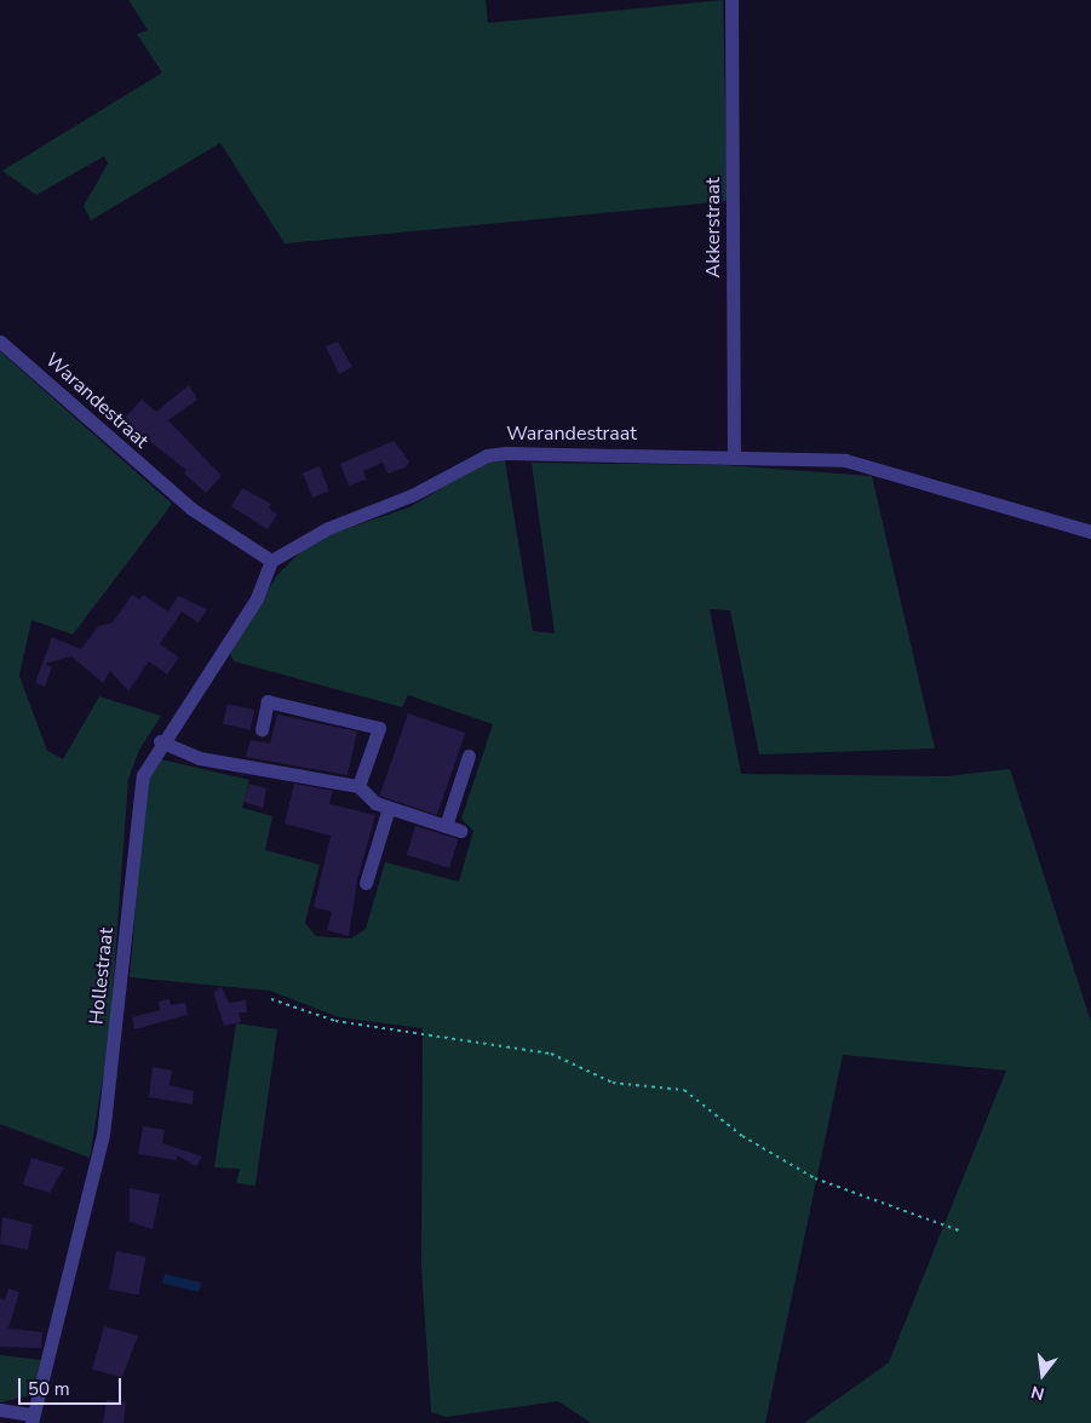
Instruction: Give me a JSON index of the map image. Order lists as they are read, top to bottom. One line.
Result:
{"streets":{"street":["Akkerstraat","Warandestraat","Hollestraat"]},"crossings":[["Akkerstraat","Warandestraat"],["Warandestraat","Hollestraat"]],"scale_bar":"50 m","north":"bottom"}
